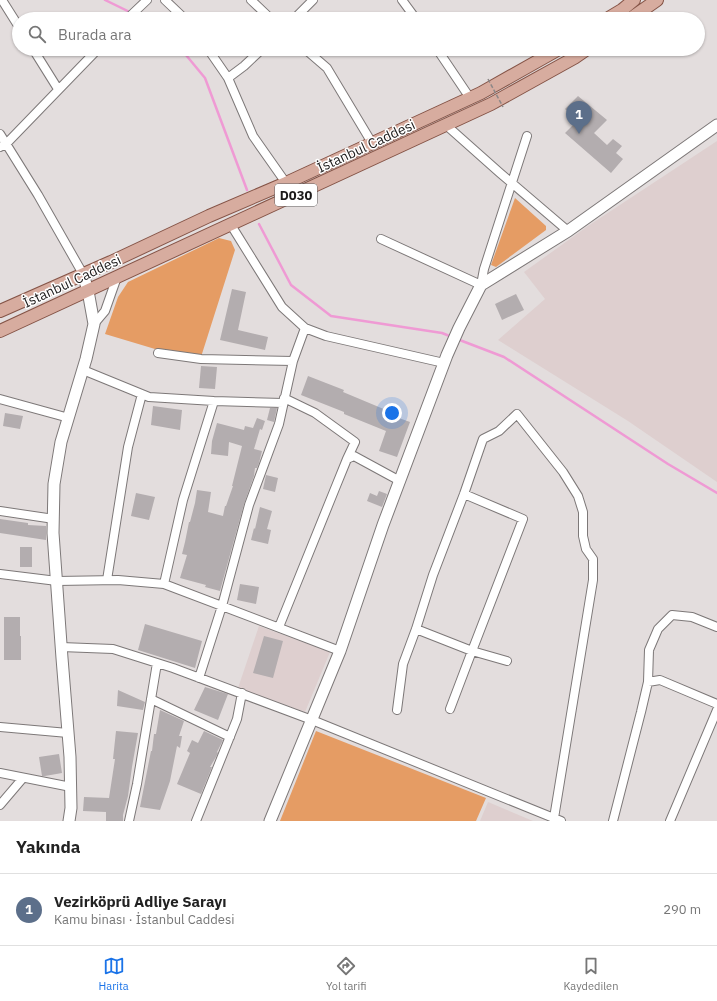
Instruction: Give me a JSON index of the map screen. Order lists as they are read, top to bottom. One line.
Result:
{"streets":{"main road":["İstanbul Caddesi","D030"]},"page":{"search":"Burada ara","pins":"1","heading":"Yakında","list":[{"mark":"1","name":"Vezirköprü Adliye Sarayı","note":"Kamu binası · İstanbul Caddesi","value":"290 m"}],"nav":["Harita","Yol tarifi","Kaydedilen"]}}
